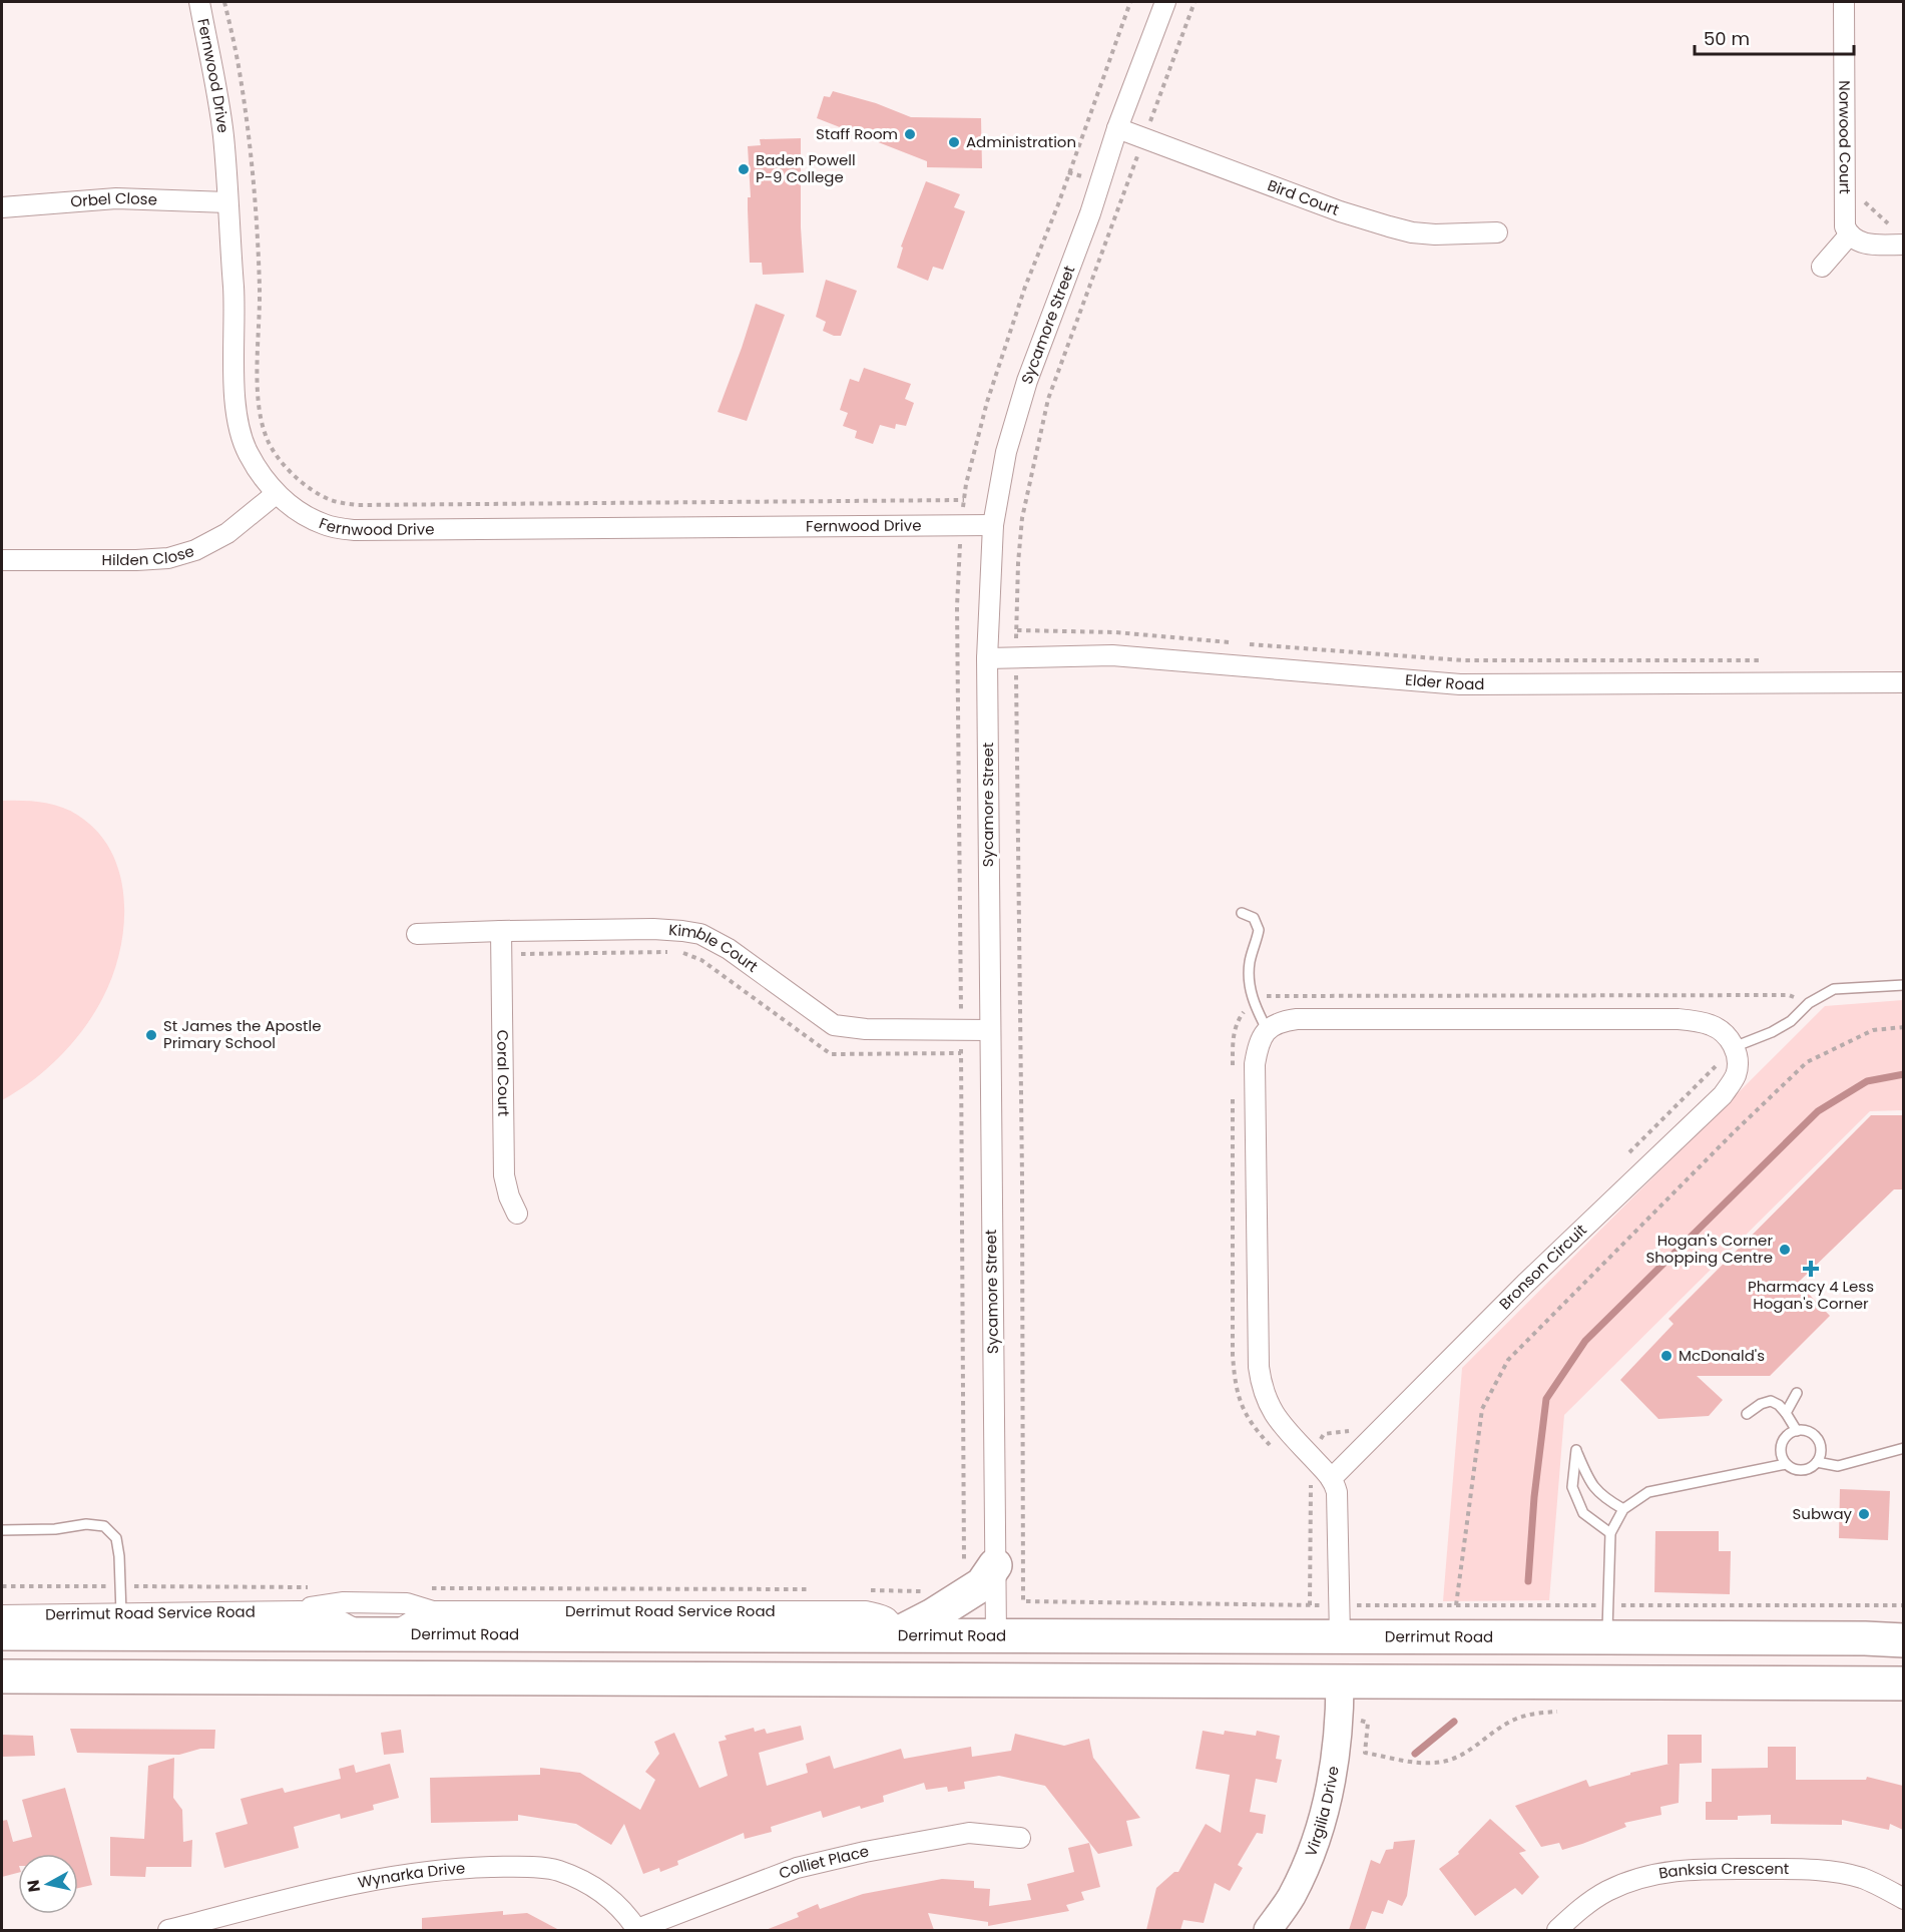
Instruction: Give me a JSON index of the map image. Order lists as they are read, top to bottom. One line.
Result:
{"streets":{"highway":["Derrimut Road"],"street":["Fernwood Drive","Norwood Court","Bird Court","Orbel Close","Sycamore Street","Hilden Close","Elder Road","Kimble Court","Coral Court","Bronson Circuit","Derrimut Road Service Road","Virgilia Drive","Colliet Place","Banksia Crescent","Wynarka Drive"]},"crossings":[["Fernwood Drive","Orbel Close"],["Fernwood Drive","Sycamore Street"],["Fernwood Drive","Hilden Close"],["Bird Court","Sycamore Street"],["Sycamore Street","Elder Road"],["Sycamore Street","Kimble Court"],["Sycamore Street","Derrimut Road"],["Kimble Court","Coral Court"],["Derrimut Road Service Road","Derrimut Road"],["Colliet Place","Wynarka Drive"]],"places":{"other":["Staff Room","Administration","Baden Powell P-9 College","St James the Apostle Primary School","Hogan's Corner Shopping Centre","McDonald's","Subway"],"health":["Pharmacy 4 Less Hogan's Corner"]},"scale_bar":"50 m","north":"left"}
